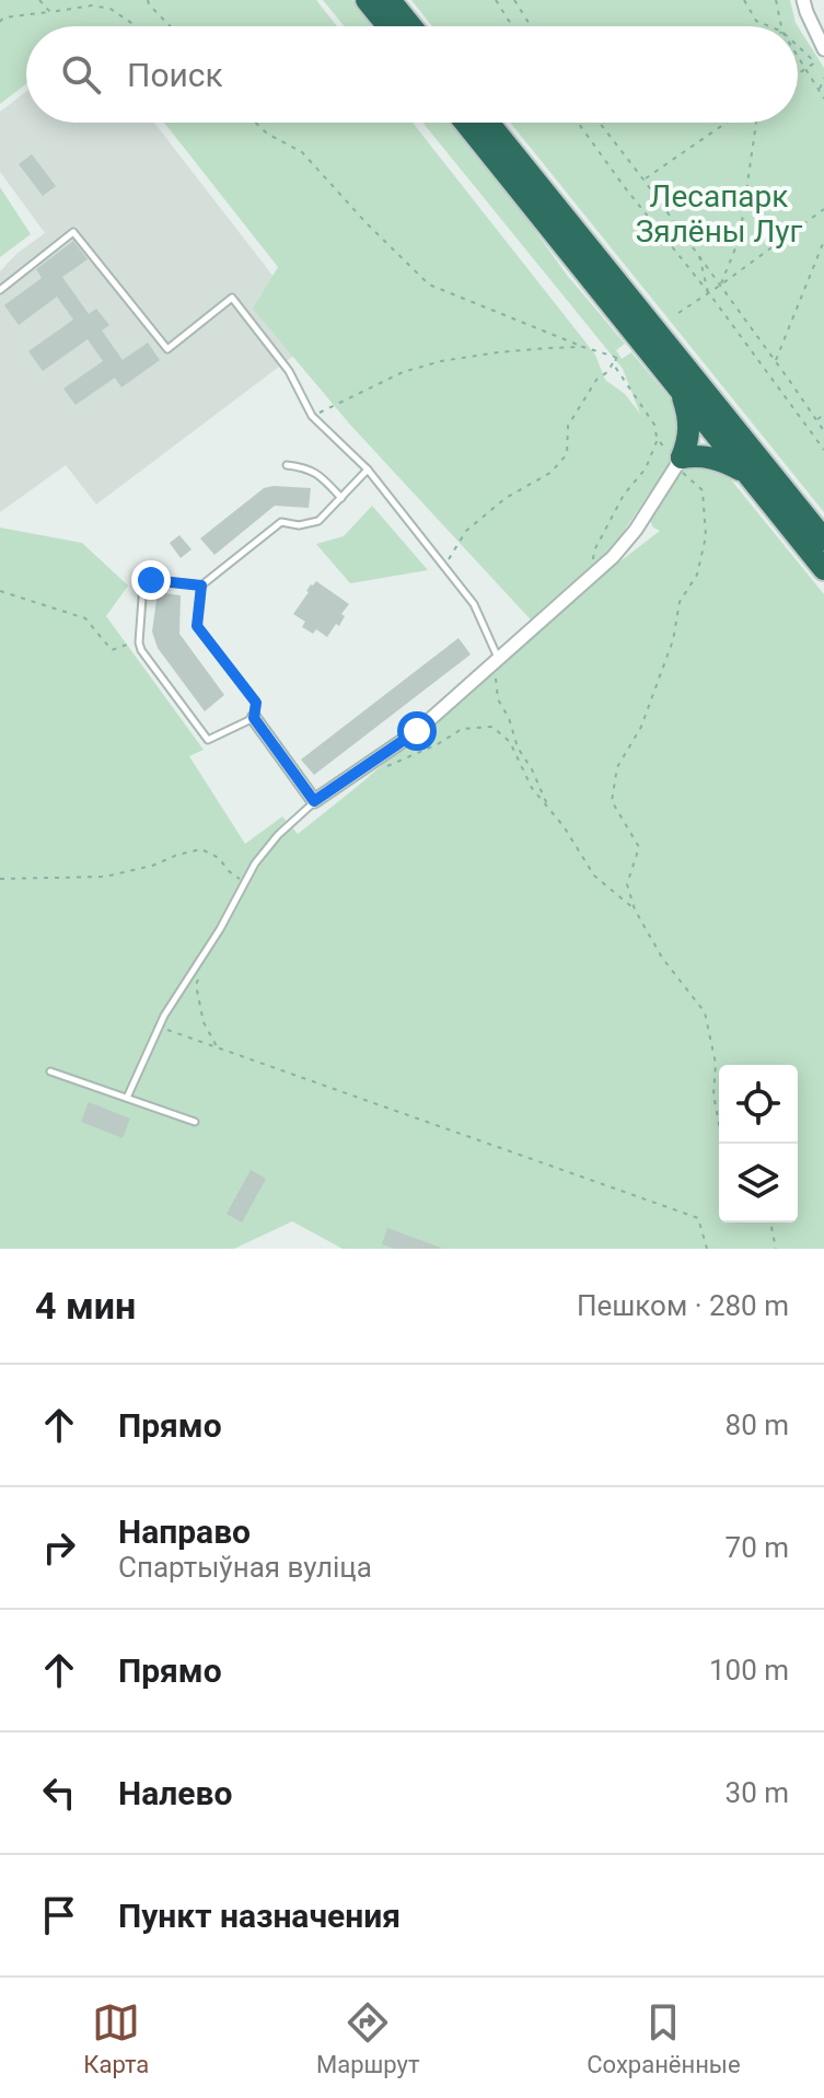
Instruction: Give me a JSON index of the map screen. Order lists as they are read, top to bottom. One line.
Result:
{"parks":["Лесапарк Зялёны Луг"],"page":{"search":"Поиск","heading":["4 мин","Пешком · 280 m"],"list":[["Прямо","80 m"],["Направо","Спартыўная вуліца","70 m"],["Прямо","100 m"],["Налево","30 m"],"Пункт назначения"],"nav":["Карта","Маршрут","Сохранённые"]}}
